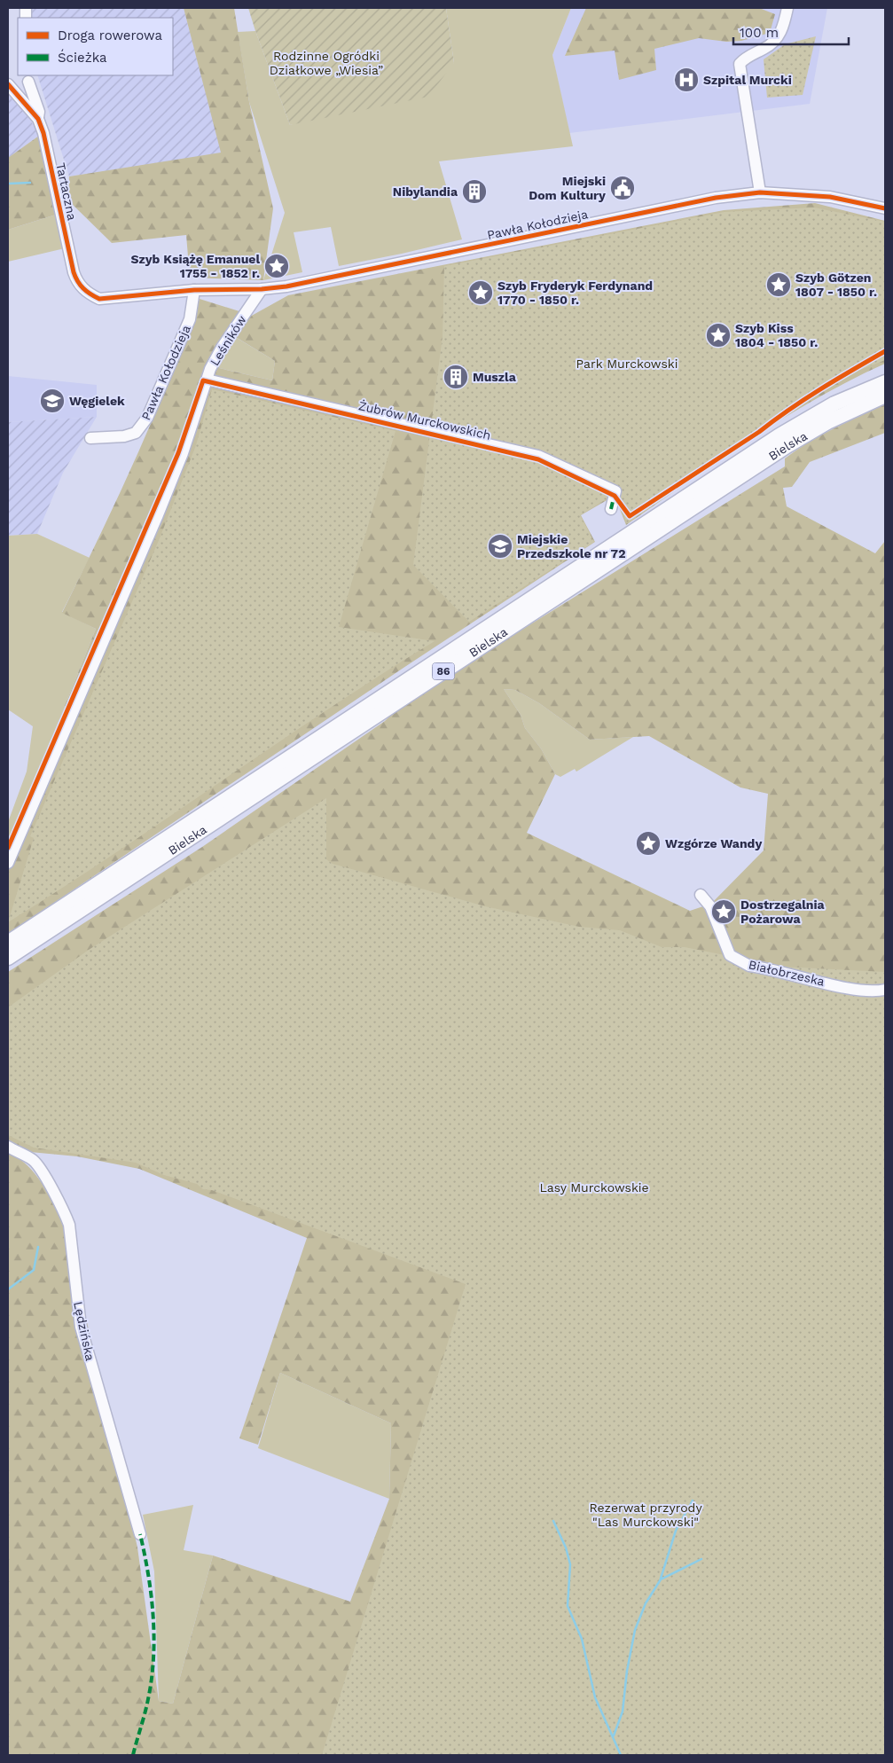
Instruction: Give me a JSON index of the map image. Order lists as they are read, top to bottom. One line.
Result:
{"streets":{"main road":["Bielska","86"],"street":["Tartaczna","Pawła Kołodzieja","Leśników","Żubrów Murckowskich","Białobrzeska","Lędzińska"]},"crossings":[["Tartaczna","Pawła Kołodzieja"],["Pawła Kołodzieja","Leśników"],["Leśników","Żubrów Murckowskich"]],"parks":["Rodzinne Ogródki Działkowe „Wiesia”","Park Murckowski","Lasy Murckowskie","Rezerwat przyrody \"Las Murckowski\""],"places":{"hospital":["Szpital Murcki"],"public building":["Miejski Dom Kultury"],"building":["Nibylandia","Muszla"],"place":["Szyb Książę Emanuel 1755 - 1852 r.","Szyb Götzen 1807 - 1850 r.","Szyb Fryderyk Ferdynand 1770 - 1850 r.","Szyb Kiss 1804 - 1850 r.","Wzgórze Wandy","Dostrzegalnia Pożarowa"],"school or university":["Węgielek","Miejskie Przedszkole nr 72"]},"legend":["Droga rowerowa","Ścieżka"],"scale_bar":"100 m"}
